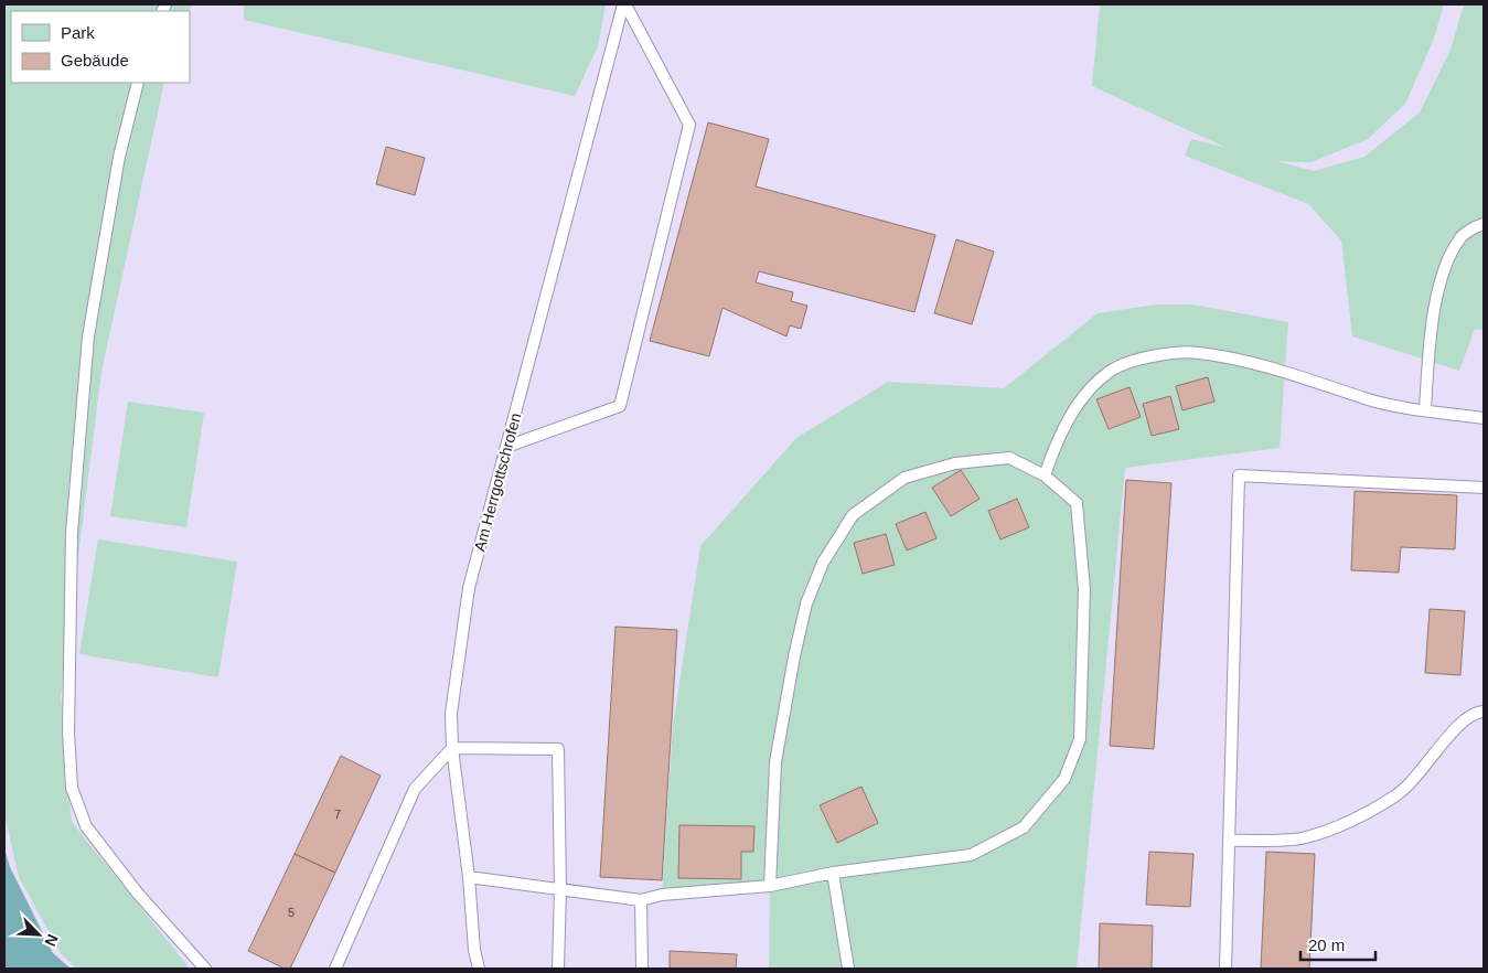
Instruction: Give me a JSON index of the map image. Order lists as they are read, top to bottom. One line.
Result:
{"streets":{"lane":["Am Herrgottschrofen"]},"house_numbers":["7","5"],"legend":["Park","Gebäude"],"scale_bar":"20 m","north":"bottom right"}
